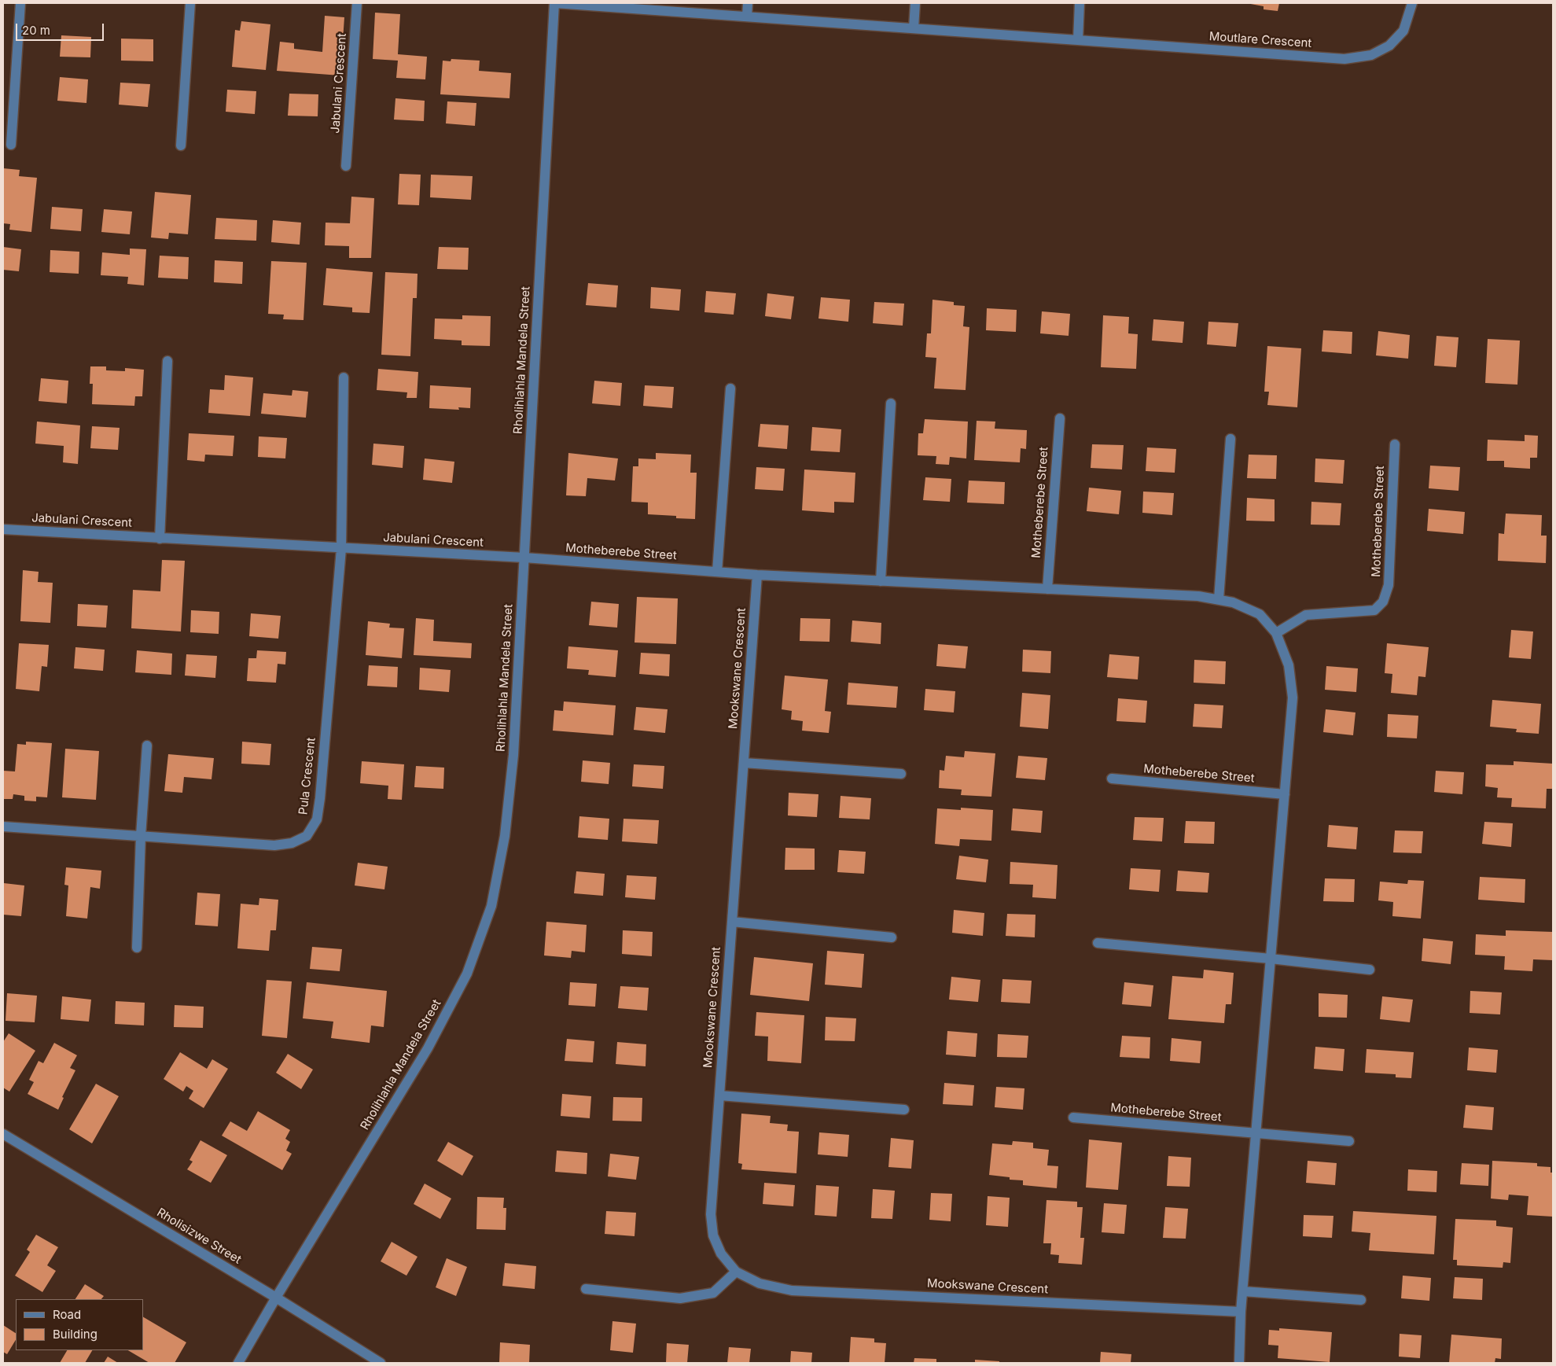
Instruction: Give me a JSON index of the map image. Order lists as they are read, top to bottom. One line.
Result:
{"streets":{"street":["Moutlare Crescent","Jabulani Crescent","Rholihlahla Mandela Street","Motheberebe Street","Mookswane Crescent","Pula Crescent","Rholisizwe Street"]},"crossings":[["Moutlare Crescent","Rholihlahla Mandela Street"],["Jabulani Crescent","Rholihlahla Mandela Street"],["Jabulani Crescent","Motheberebe Street"],["Jabulani Crescent","Pula Crescent"],["Rholihlahla Mandela Street","Motheberebe Street"],["Rholihlahla Mandela Street","Rholisizwe Street"],["Motheberebe Street","Mookswane Crescent"]],"legend":["Road","Building"],"scale_bar":"20 m"}
